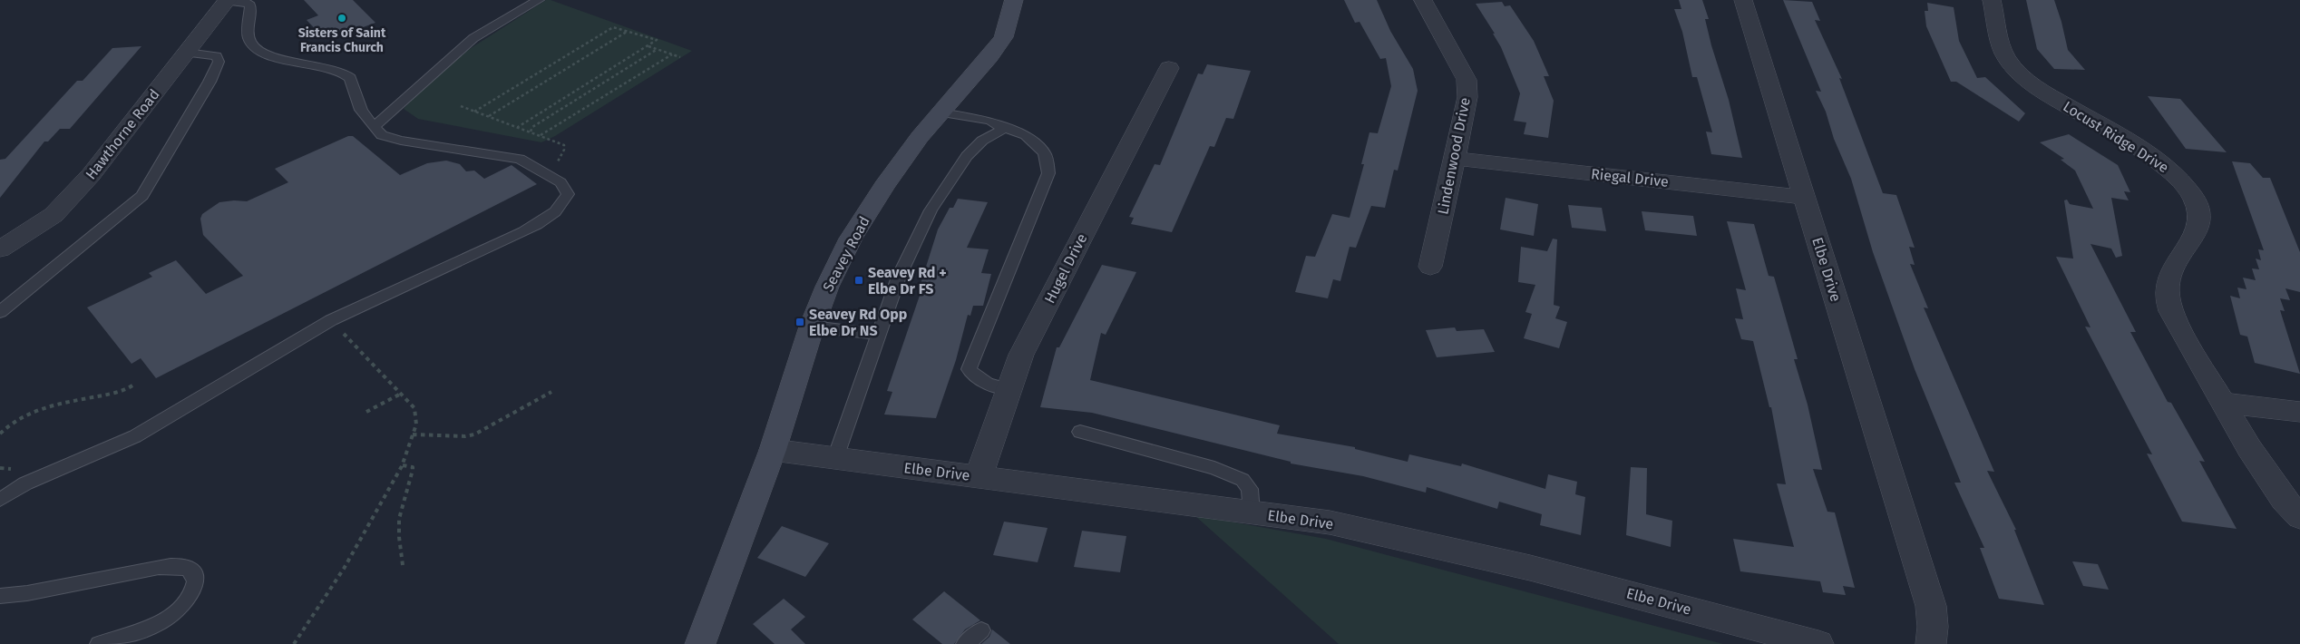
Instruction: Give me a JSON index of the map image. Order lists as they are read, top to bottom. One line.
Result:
{"streets":{"street":["Hawthorne Road","Locust Ridge Drive","Lindenwood Drive","Riegal Drive","Seavey Road","Hugel Drive","Elbe Drive"]},"crossings":[["Lindenwood Drive","Riegal Drive"],["Riegal Drive","Elbe Drive"],["Seavey Road","Elbe Drive"],["Hugel Drive","Elbe Drive"]],"places":{"other":["Sisters of Saint Francis Church"],"transit":["Seavey Rd + Elbe Dr FS","Seavey Rd Opp Elbe Dr NS"]}}
